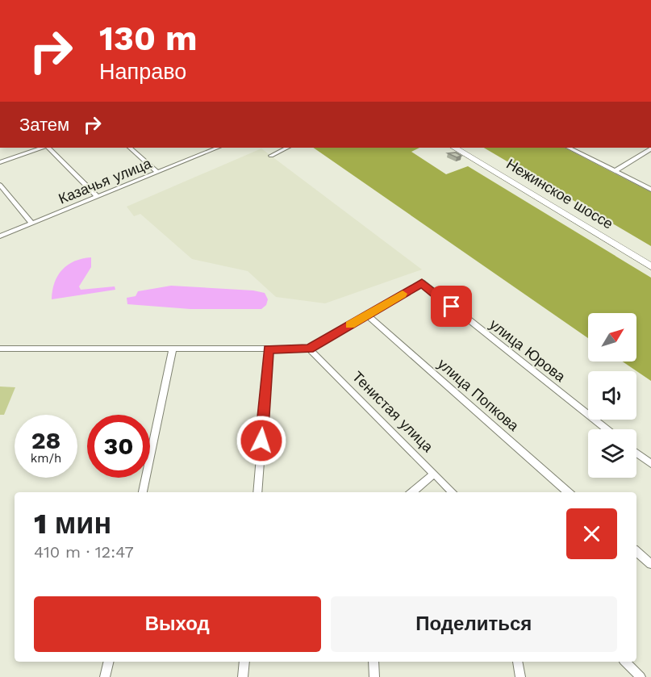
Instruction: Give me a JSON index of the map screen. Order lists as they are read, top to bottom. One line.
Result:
{"streets":{"main road":["Нежинское шоссе"],"street":["Казачья улица","улица Юрова","улица Попкова","Тенистая улица"]},"crossings":[["улица Юрова","улица Попкова"]],"north":"top right","page":{"turn":["130 m","Направо"],"then":"Затем","speed":"28 km/h","limit":"30","heading":["1 мин","410 m · 12:47"],"buttons":["Выход","Поделиться"]}}
